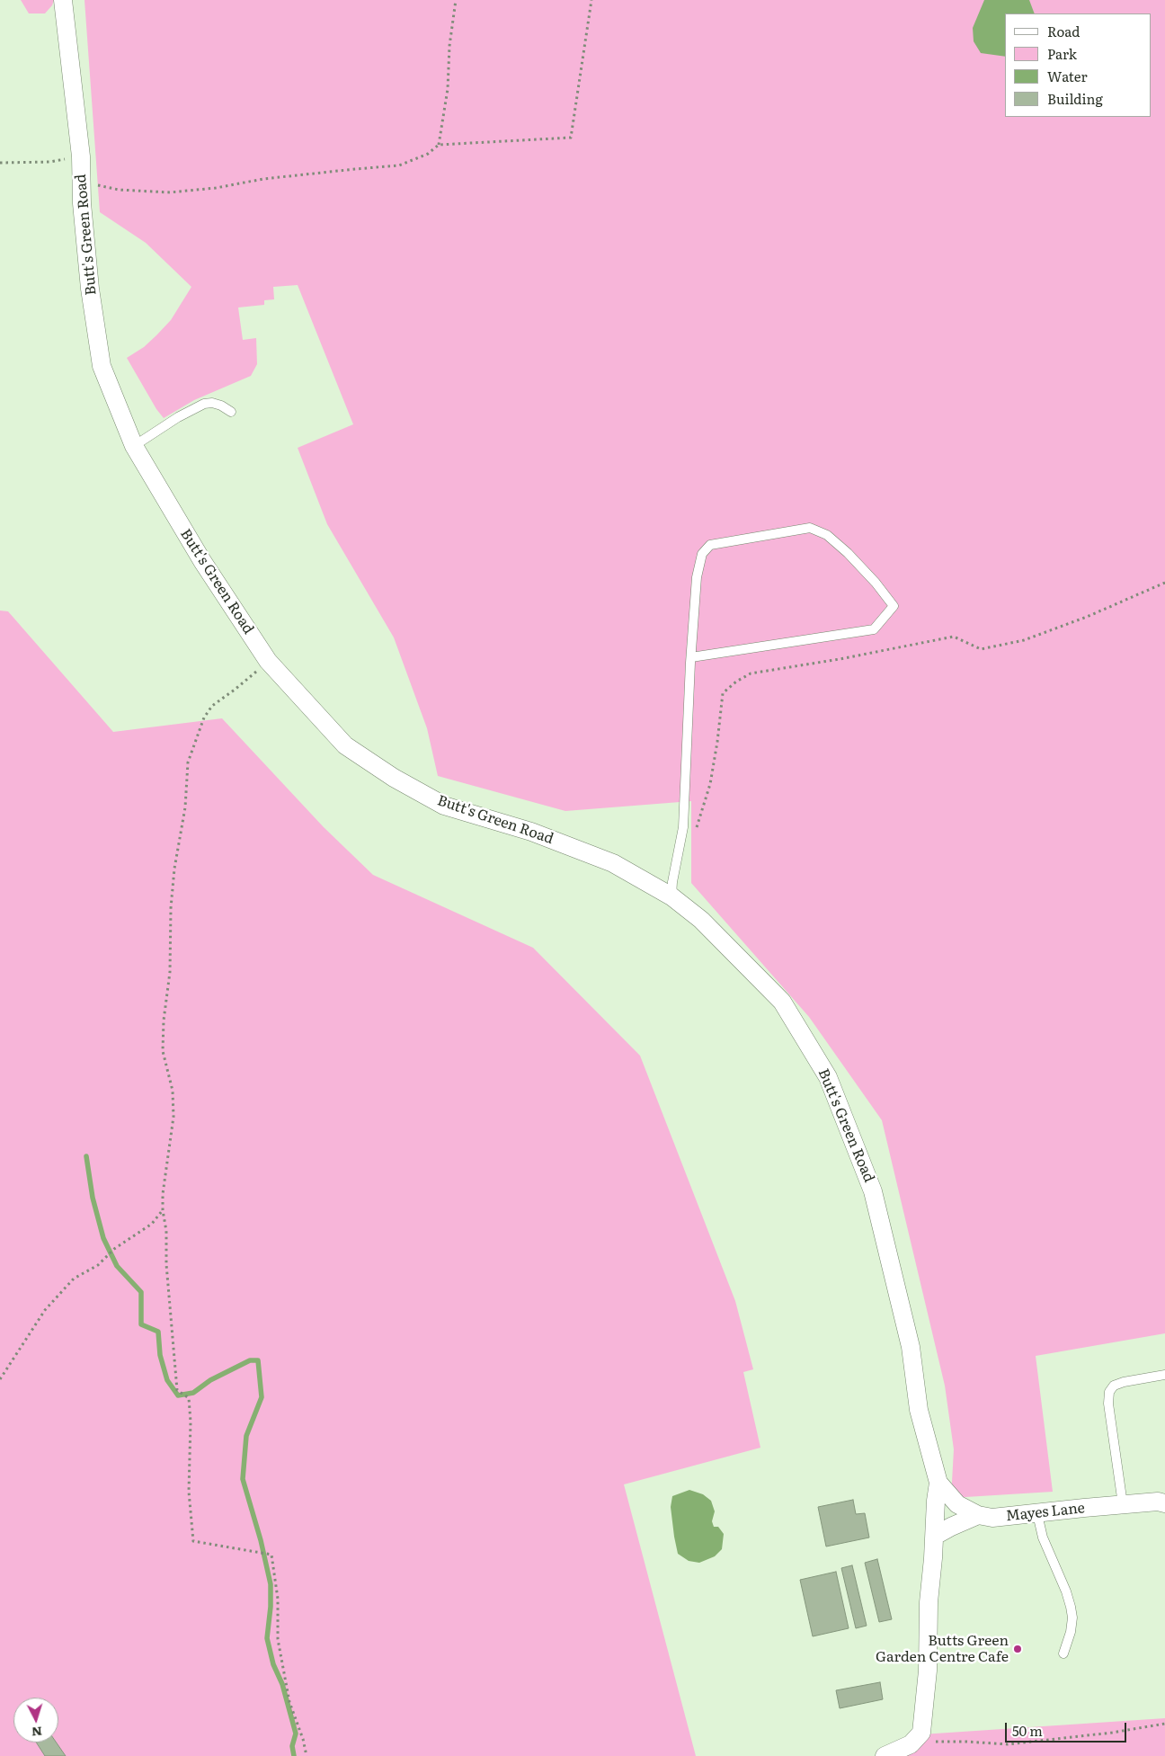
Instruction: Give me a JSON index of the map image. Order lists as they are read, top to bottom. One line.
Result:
{"streets":{"street":["Butt's Green Road","Mayes Lane"]},"crossings":[["Butt's Green Road","Mayes Lane"]],"places":["Butts Green Garden Centre Cafe"],"legend":["Road","Park","Water","Building"],"scale_bar":"50 m","north":"bottom"}
